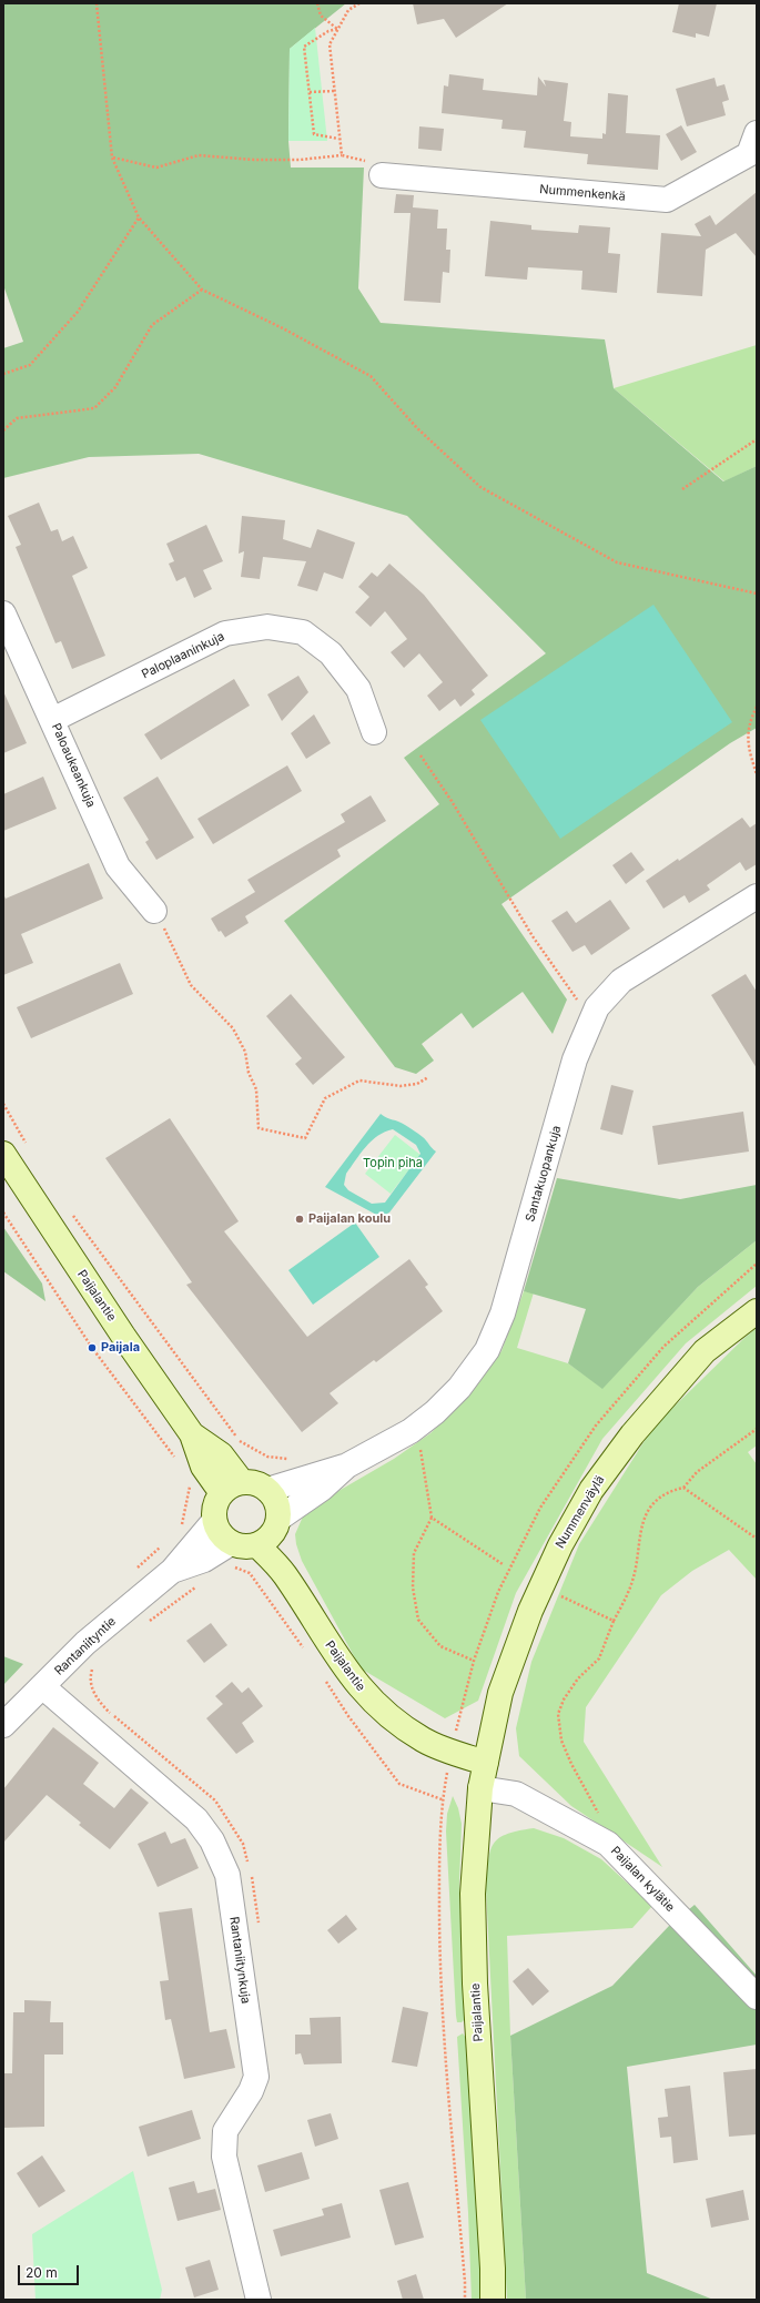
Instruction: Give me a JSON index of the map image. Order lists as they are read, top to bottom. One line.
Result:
{"streets":{"street":["Nummenkenkä","Paloplaaninkuja","Paloaukeankuja","Santakuopankuja","Paijalantie","Nummenväylä","Rantaniityntie","Paijalan kylätie","Rantaniitynkuja"]},"crossings":[["Paloplaaninkuja","Paloaukeankuja"],["Santakuopankuja","Paijalantie"],["Santakuopankuja","Rantaniityntie"],["Paijalantie","Nummenväylä"],["Paijalantie","Rantaniityntie"],["Paijalantie","Paijalan kylätie"],["Rantaniityntie","Rantaniitynkuja"]],"parks":["Topin piha"],"places":["Paijalan koulu","Paijala"],"scale_bar":"20 m"}
